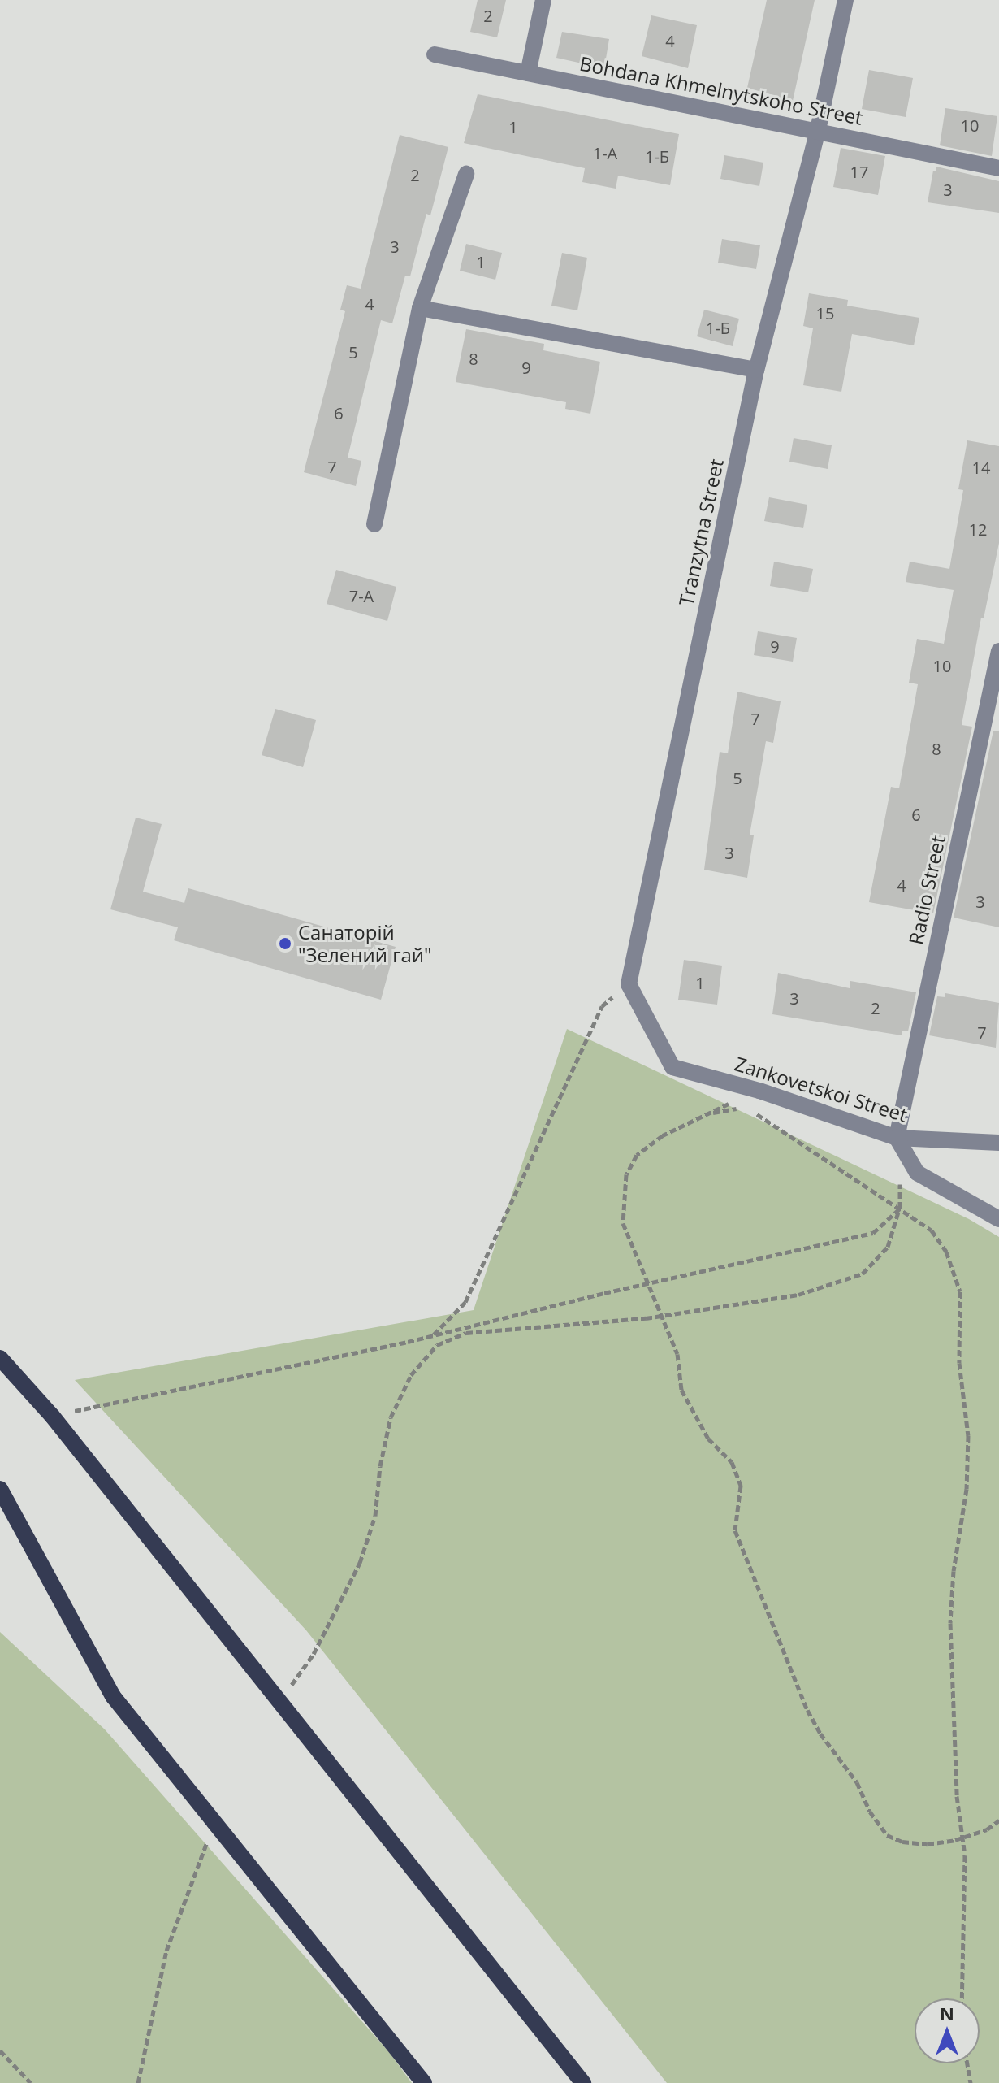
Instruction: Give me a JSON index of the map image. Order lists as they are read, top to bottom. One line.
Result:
{"streets":{"street":["Bohdana Khmelnytskoho Street","Tranzytna Street","Radio Street","Zankovetskoi Street"]},"crossings":[["Bohdana Khmelnytskoho Street","Tranzytna Street"],["Tranzytna Street","Zankovetskoi Street"],["Radio Street","Zankovetskoi Street"]],"places":["Санаторій \"Зелений гай\""],"house_numbers":["2","4","10","1","1-А","1-Б","17","2","3","3","1","4","15","1-Б","5","8","9","6","7","14","12","7-А","9","10","7","8","5","6","3","4","3","1","3","2","7"],"north":"top"}
